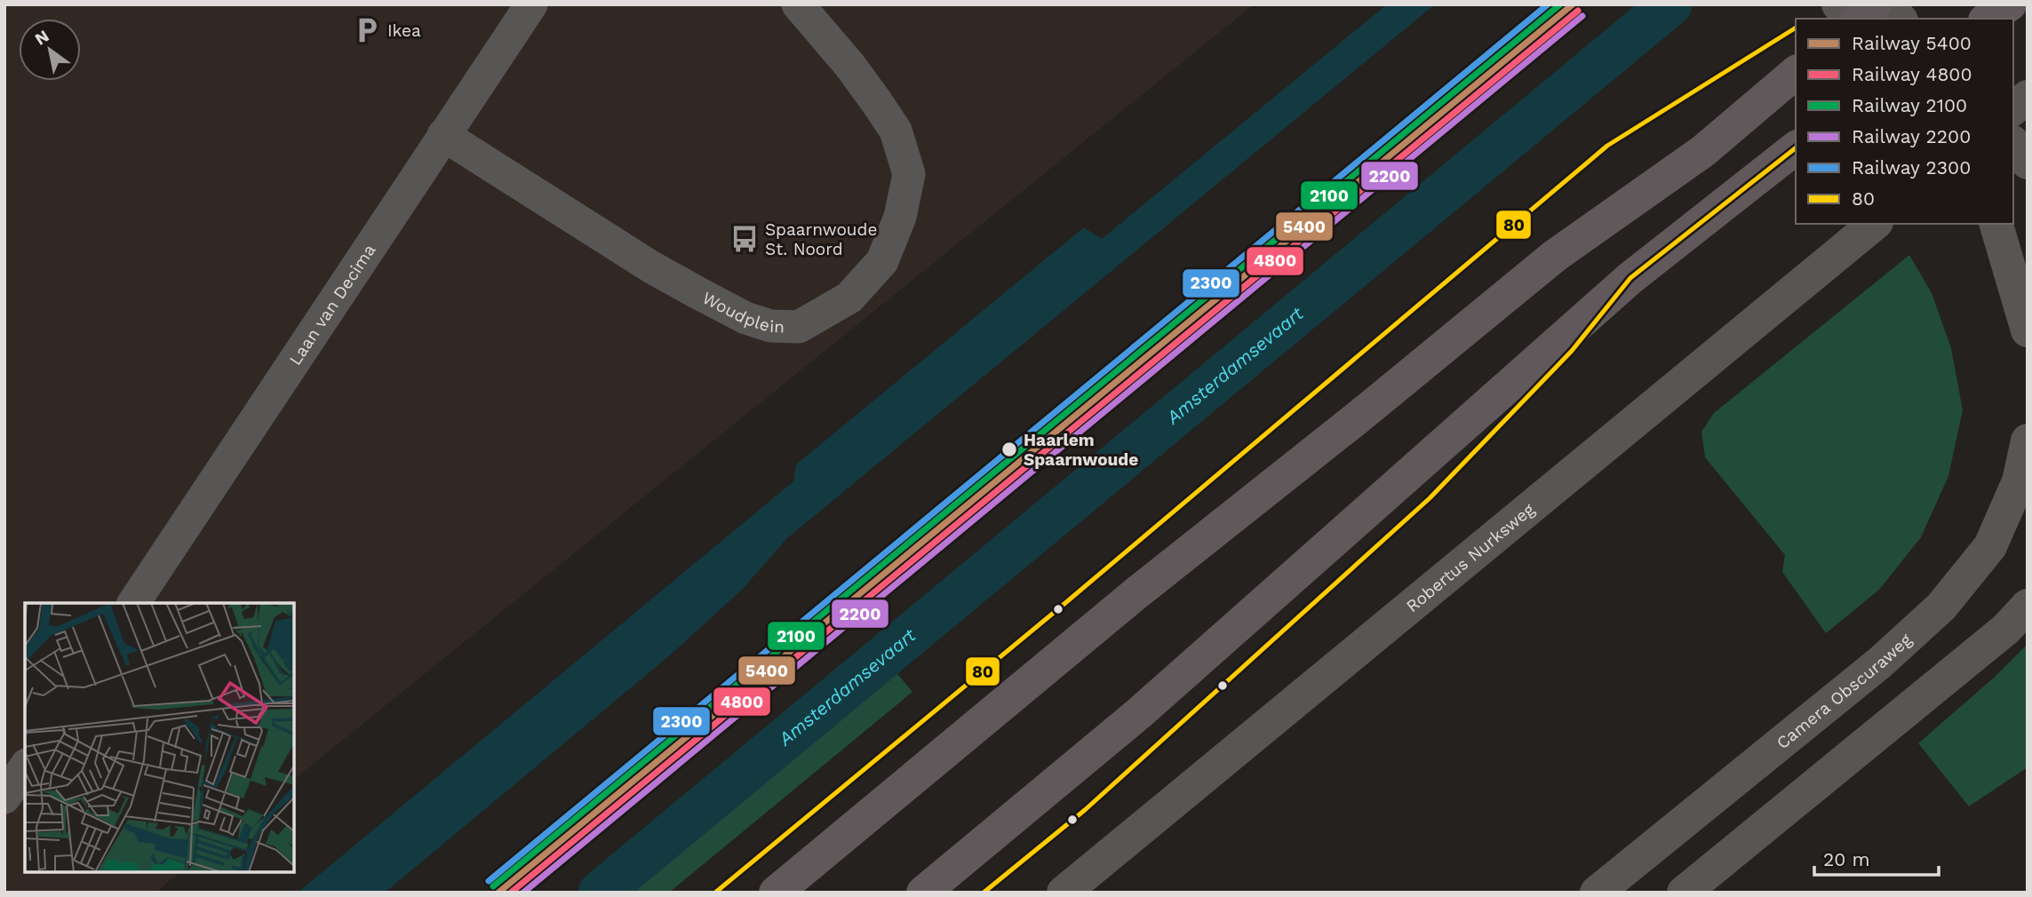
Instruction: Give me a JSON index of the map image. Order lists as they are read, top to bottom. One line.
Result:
{"streets":{"main road":["Robertus Nurksweg","Camera Obscuraweg"],"street":["Laan van Decima","Woudplein"]},"crossings":[["Laan van Decima","Woudplein"]],"water":["Amsterdamsevaart"],"places":{"parking":["Ikea"],"bus stop":["Spaarnwoude St. Noord"],"other":["Haarlem Spaarnwoude"]},"lines":["rail line 5400","rail line 2100","rail line 2300","rail line 4800","rail line 2200","transit line 80"],"legend":["Railway 5400","Railway 4800","Railway 2100","Railway 2200","Railway 2300","80"],"scale_bar":"20 m","north":"top left"}
